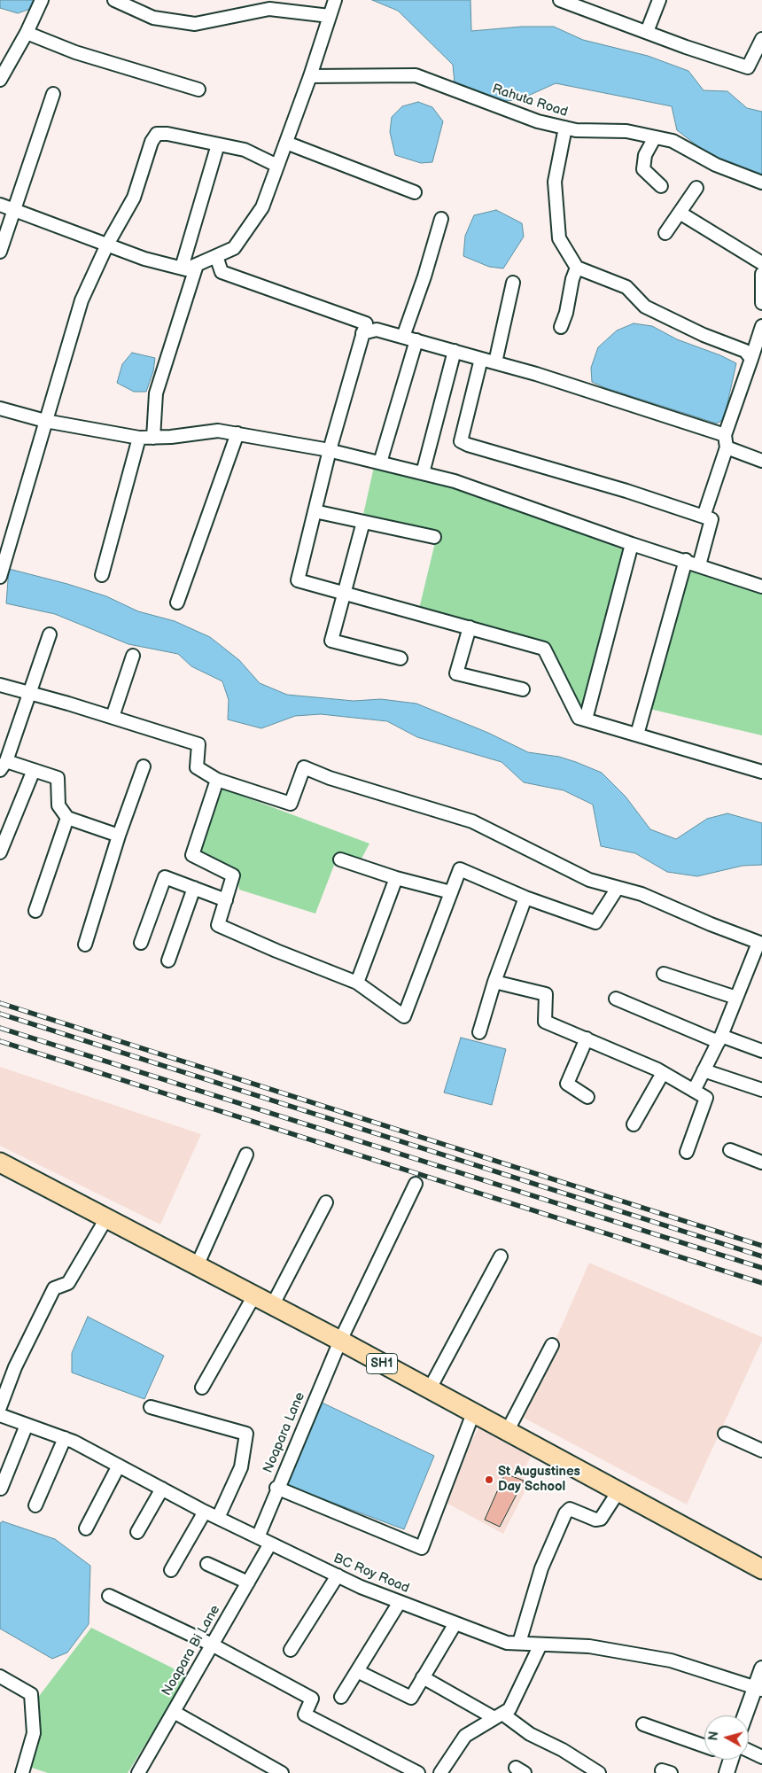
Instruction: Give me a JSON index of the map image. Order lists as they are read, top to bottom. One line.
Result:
{"streets":{"main road":["SH1"],"street":["Rahuta Road","Noapara Lane","BC Roy Road","Noapara Bi Lane"]},"crossings":[["SH1","Noapara Lane"],["Noapara Lane","BC Roy Road"],["BC Roy Road","Noapara Bi Lane"]],"places":["St Augustines Day School"],"north":"left"}
